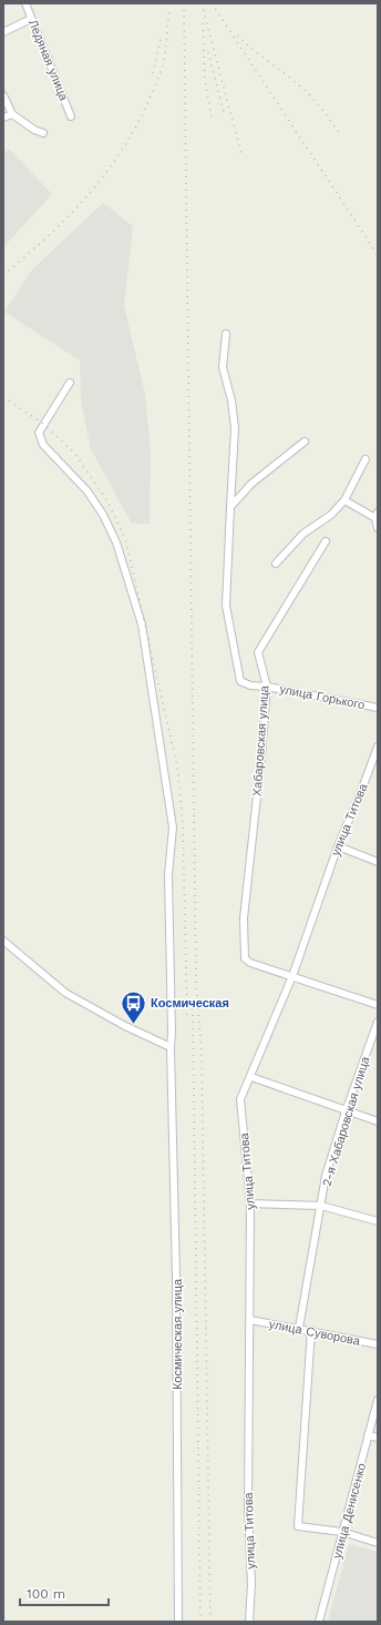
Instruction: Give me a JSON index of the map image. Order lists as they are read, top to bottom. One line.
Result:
{"streets":{"street":["Ледяная улица","улица Горького","Хабаровская улица","улица Титова","2-я Хабаровская улица","улица Суворова","Космическая улица","улица Денисенко"]},"crossings":[["улица Горького","Хабаровская улица"],["Хабаровская улица","улица Титова"],["улица Титова","улица Суворова"],["2-я Хабаровская улица","улица Суворова"]],"places":{"bus stop":["Космическая"]},"scale_bar":"100 m"}
